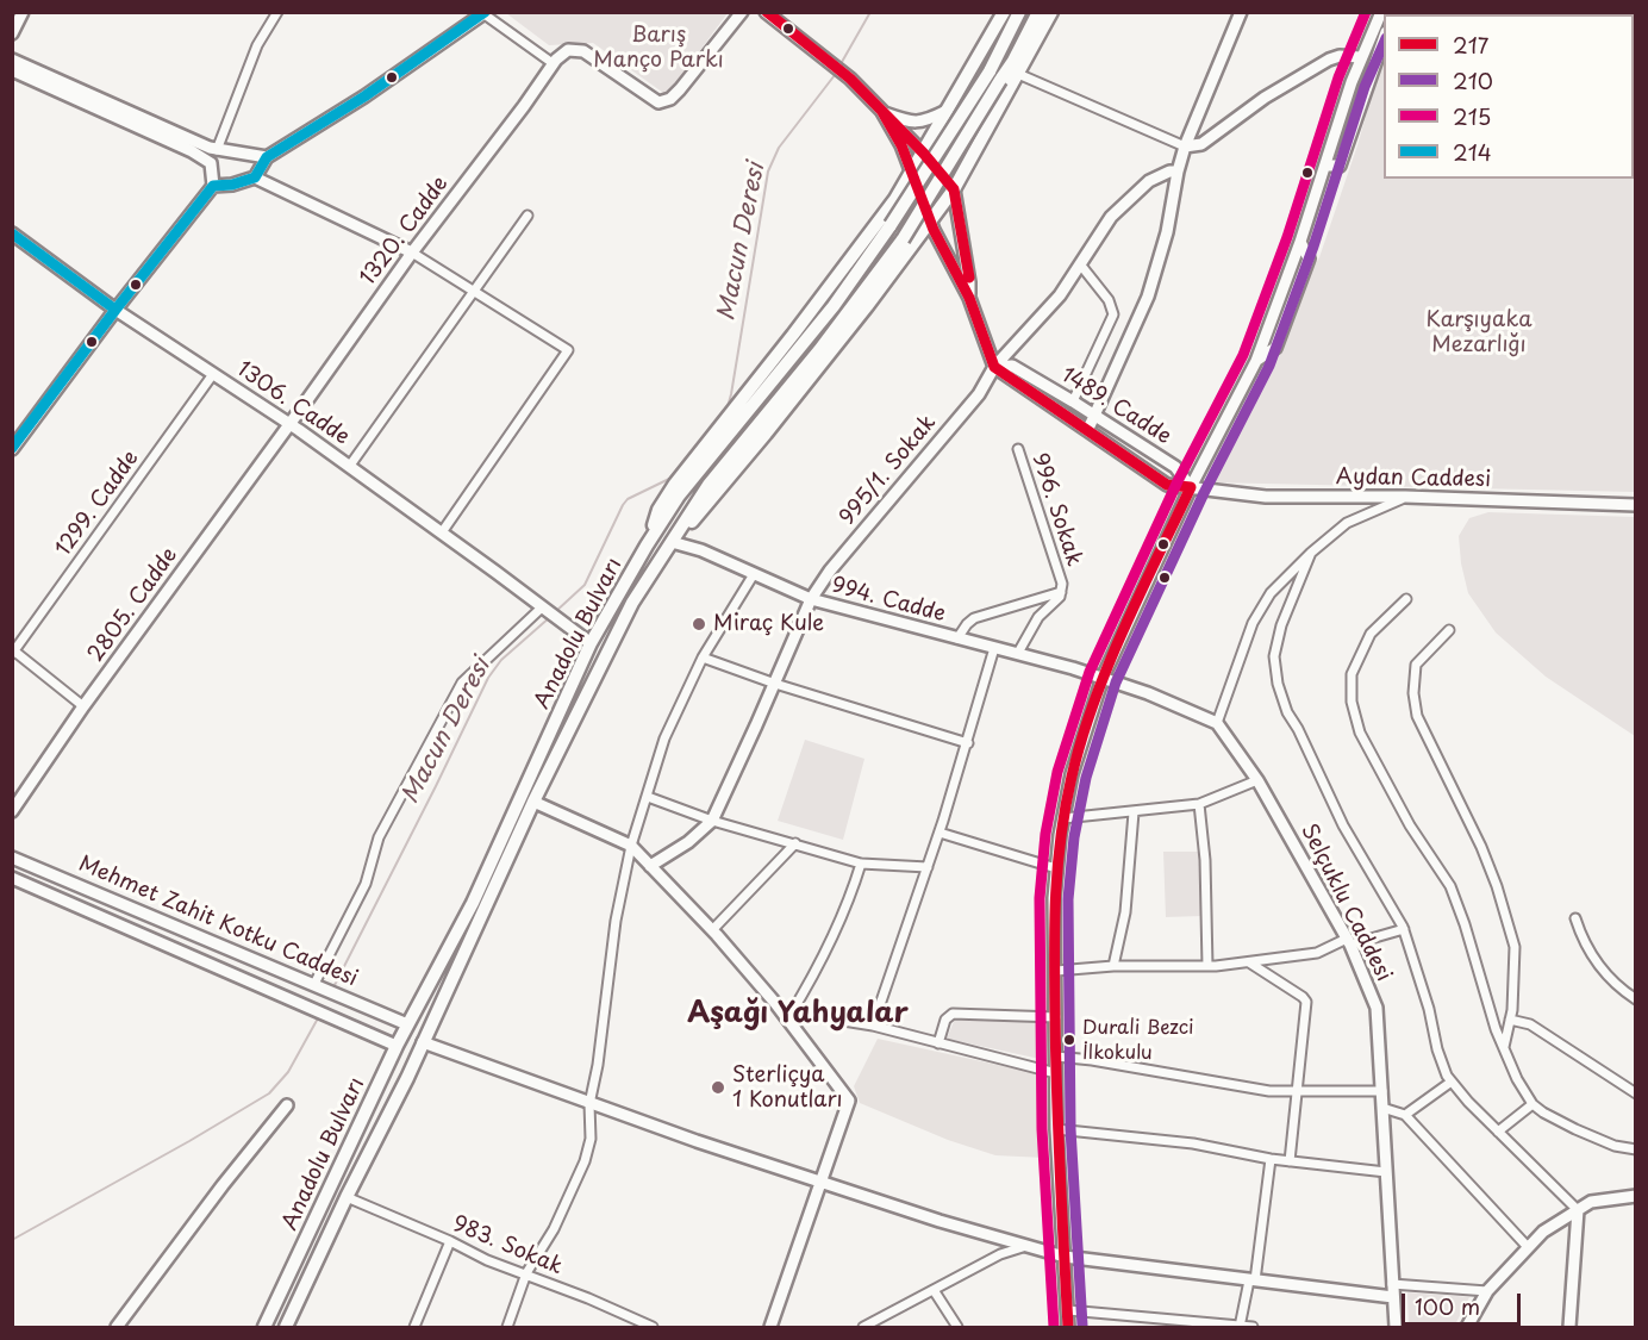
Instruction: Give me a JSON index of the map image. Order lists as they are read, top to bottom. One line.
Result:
{"streets":{"main road":["Anadolu Bulvarı"],"street":["1320. Cadde","1306. Cadde","1489. Cadde","995/1. Sokak","Aydan Caddesi","1299. Cadde","996. Sokak","994. Cadde","2805. Cadde","Selçuklu Caddesi","Mehmet Zahit Kotku Caddesi","983. Sokak"]},"crossings":[["1320. Cadde","1306. Cadde"],["1320. Cadde","2805. Cadde"],["1306. Cadde","1299. Cadde"],["1306. Cadde","2805. Cadde"],["1306. Cadde","Anadolu Bulvarı"],["1489. Cadde","995/1. Sokak"],["1489. Cadde","Aydan Caddesi"],["995/1. Sokak","994. Cadde"],["996. Sokak","994. Cadde"],["994. Cadde","Anadolu Bulvarı"],["Anadolu Bulvarı","Mehmet Zahit Kotku Caddesi"],["Anadolu Bulvarı","983. Sokak"]],"districts":["Aşağı Yahyalar"],"water":["Macun Deresi"],"parks":["Barış Manço Parkı","Karşıyaka Mezarlığı"],"places":["Miraç Kule","Durali Bezci İlkokulu","Sterliçya 1 Konutları"],"lines":["transit line 217","transit line 215","transit line 214","transit line 210"],"legend":["217","210","215","214"],"scale_bar":"100 m"}
